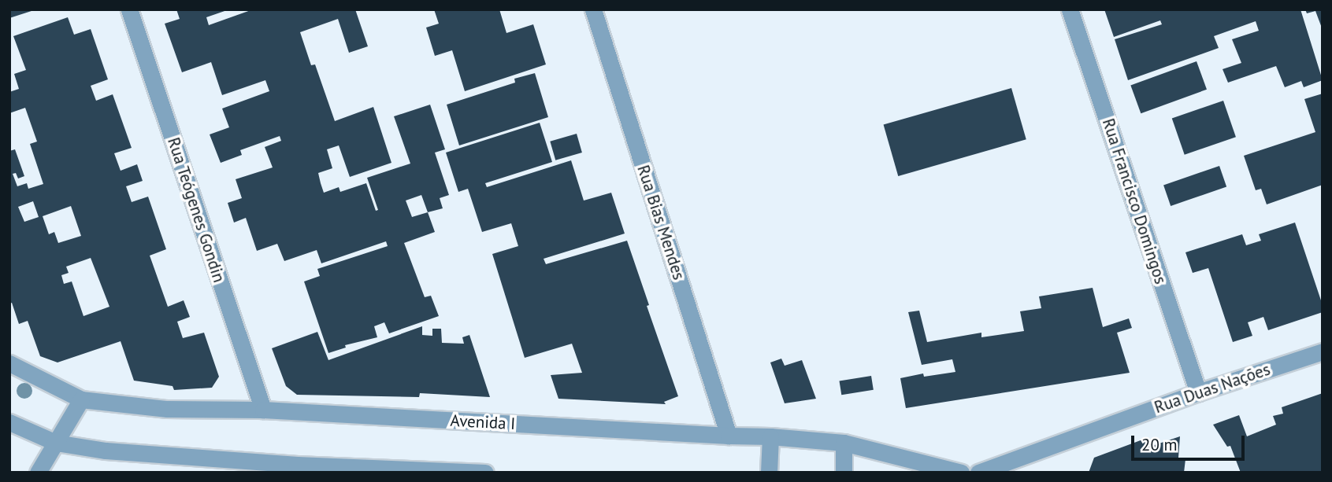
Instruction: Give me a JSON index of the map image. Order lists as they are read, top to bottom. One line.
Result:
{"streets":{"street":["Rua Francisco Domingos","Rua Teógenes Gondin","Rua Bias Mendes","Rua Duas Nações","Avenida I"]},"crossings":[["Rua Francisco Domingos","Rua Duas Nações"],["Rua Teógenes Gondin","Avenida I"],["Rua Bias Mendes","Avenida I"]],"scale_bar":"20 m"}
